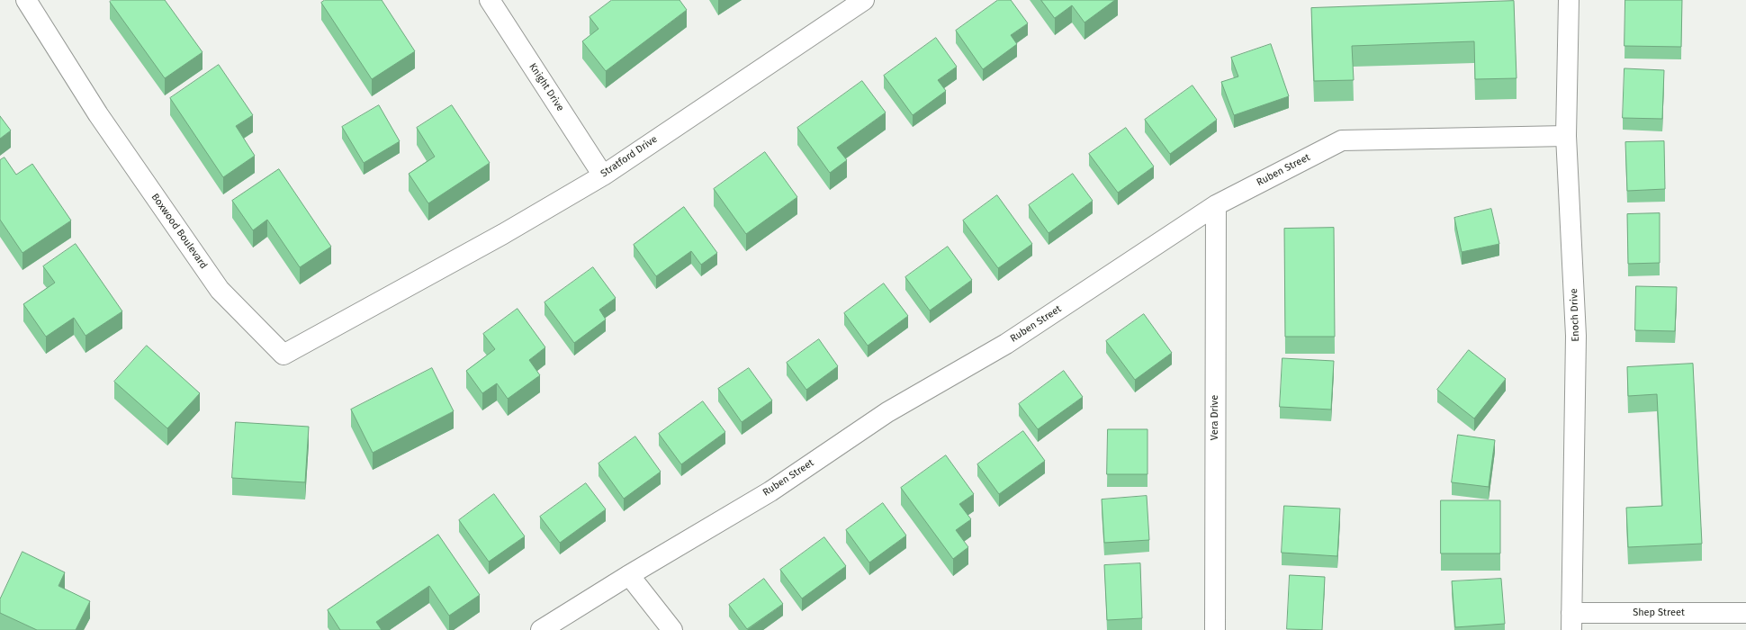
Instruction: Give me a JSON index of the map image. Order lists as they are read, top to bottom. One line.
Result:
{"streets":{"street":["Knight Drive","Stratford Drive","Ruben Street","Boxwood Boulevard","Enoch Drive","Vera Drive","Shep Street"]},"crossings":[["Knight Drive","Stratford Drive"],["Stratford Drive","Boxwood Boulevard"],["Ruben Street","Enoch Drive"],["Ruben Street","Vera Drive"],["Enoch Drive","Shep Street"]]}
